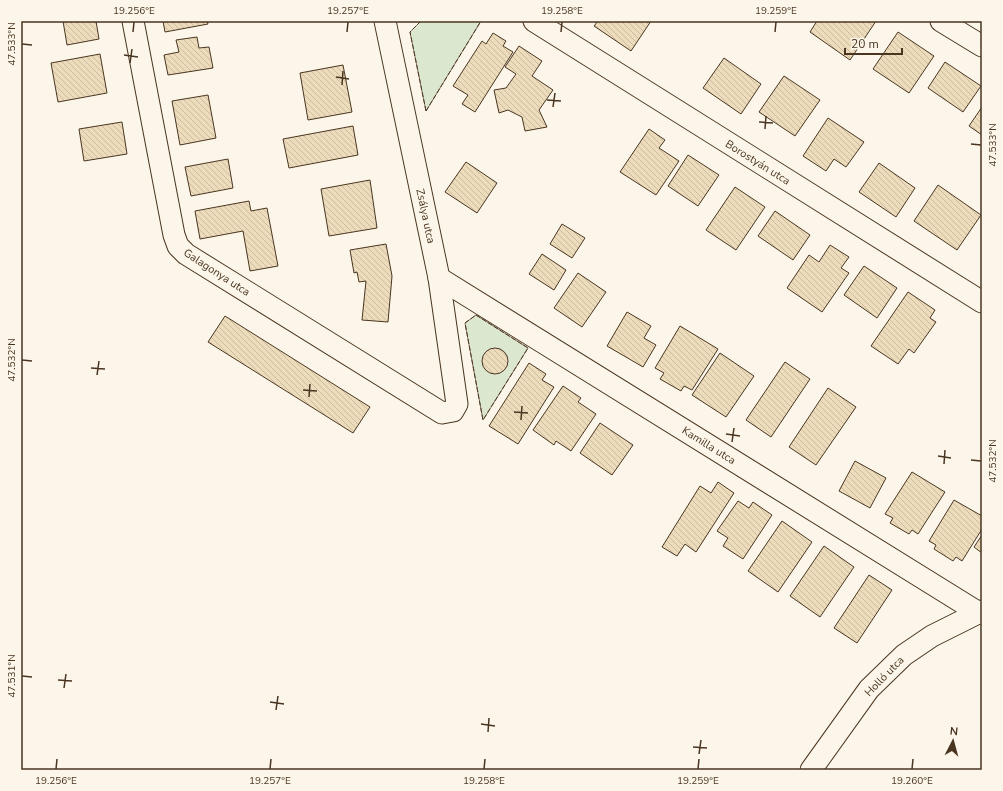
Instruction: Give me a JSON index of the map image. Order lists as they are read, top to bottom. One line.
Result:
{"streets":{"street":["Borostyán utca","Zsálya utca","Galagonya utca","Kamilla utca","Holló utca"]},"crossings":[["Zsálya utca","Galagonya utca"],["Zsálya utca","Kamilla utca"],["Kamilla utca","Holló utca"]],"scale_bar":"20 m","north":"top","coordinates":["19.256°E","19.257°E","19.258°E","19.259°E","47.533°N","47.532°N","47.531°N","19.260°E"]}
